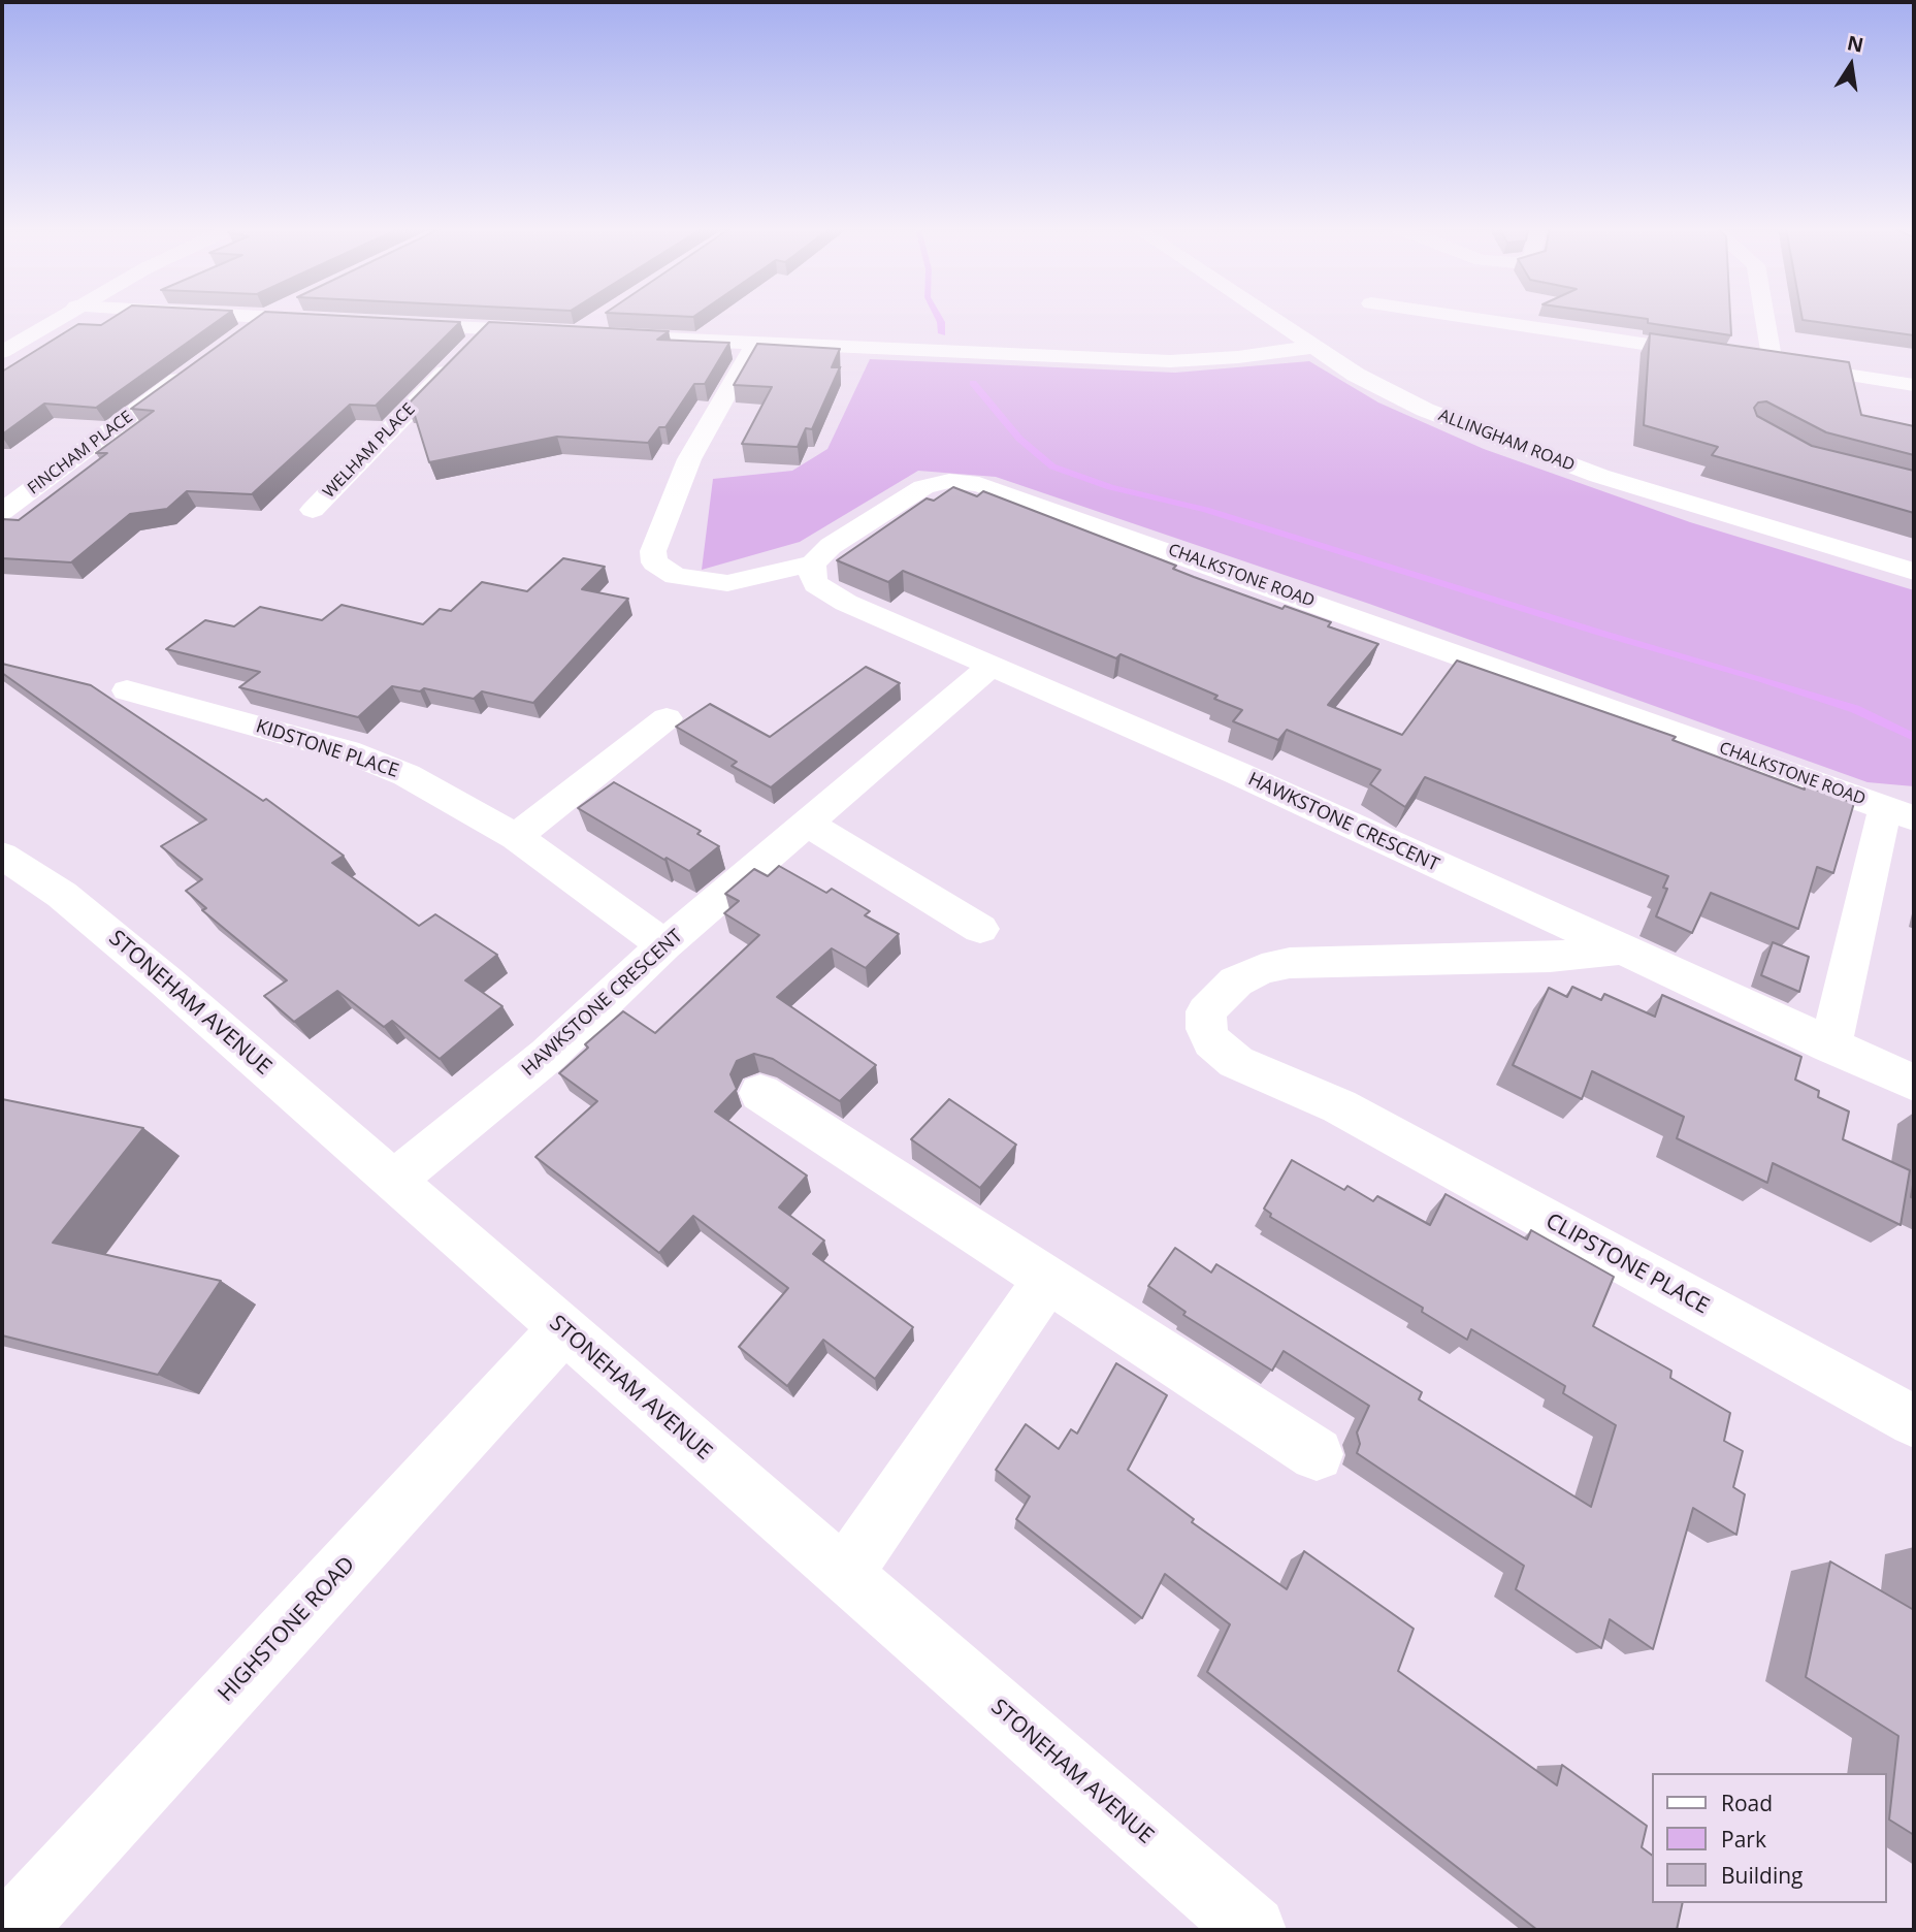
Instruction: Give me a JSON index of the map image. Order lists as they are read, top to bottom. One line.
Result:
{"streets":{"street":["ALLINGHAM ROAD","WELHAM PLACE","FINCHAM PLACE","CHALKSTONE ROAD","KIDSTONE PLACE","HAWKSTONE CRESCENT","STONEHAM AVENUE","CLIPSTONE PLACE","HIGHSTONE ROAD"]},"crossings":[["CHALKSTONE ROAD","HAWKSTONE CRESCENT"],["KIDSTONE PLACE","HAWKSTONE CRESCENT"],["HAWKSTONE CRESCENT","STONEHAM AVENUE"],["HAWKSTONE CRESCENT","CLIPSTONE PLACE"],["STONEHAM AVENUE","HIGHSTONE ROAD"]],"legend":["Road","Park","Building"],"north":"top"}
